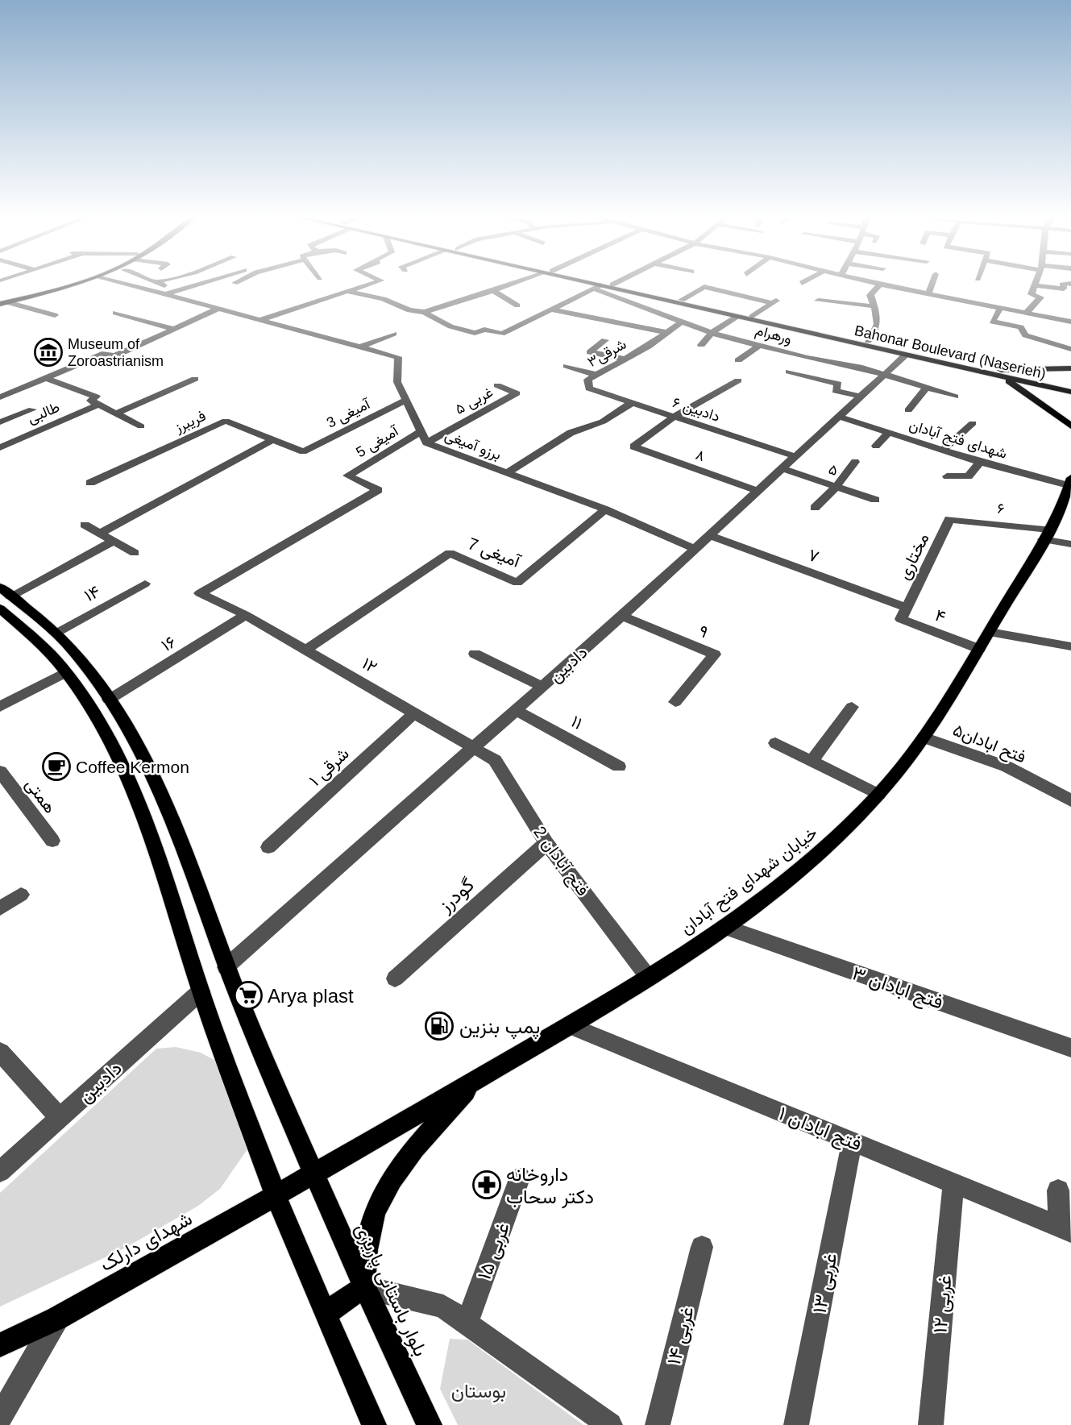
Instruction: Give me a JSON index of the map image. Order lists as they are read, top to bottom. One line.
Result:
{"streets":{"main road":["Bahonar Boulevard (Naserieh)","خیابان شهدای فتح آبادان","شهدای دارلک","بلوار باستانی پاریزی"],"street":["ورهرام","شرقی۳","۵ غربی","دادبین ۶","طالبی","آمیغی 3","فریبرز","شهدای فتح آبادان","آمیغی 5","برزو آمیغی","۸","۵","۶","آمیغی 7","۷","مختاری","۱۴","۴","۹","۱۶","دادبین","۱۲","۱۱","فتح ابادان۵","۱ شرقی","همتی","فتح آبادان 2","گودرز","فتح ابادان ۳","فتح ابادان ۱","غربی ۱۵","غربی ۱۳","غربی ۱۲","غربی ۱۴"]},"crossings":[["ورهرام","Bahonar Boulevard (Naserieh)"],["ورهرام","شرقی۳"],["ورهرام","دادبین"],["Bahonar Boulevard (Naserieh)","دادبین"],["شرقی۳","دادبین ۶"],["۵ غربی","برزو آمیغی"],["دادبین ۶","۸"],["دادبین ۶","دادبین"],["آمیغی 3","فریبرز"],["آمیغی 3","برزو آمیغی"],["شهدای فتح آبادان","دادبین"],["شهدای فتح آبادان","خیابان شهدای فتح آبادان"],["آمیغی 5","برزو آمیغی"],["آمیغی 5","۱۲"],["برزو آمیغی","آمیغی 7"],["برزو آمیغی","دادبین"],["۸","دادبین"],["۵","دادبین"],["۶","مختاری"],["۶","خیابان شهدای فتح آبادان"],["آمیغی 7","۱۲"],["۷","مختاری"],["۷","۴"],["۷","دادبین"],["مختاری","۴"],["۱۴","بلوار باستانی پاریزی"],["۴","خیابان شهدای فتح آبادان"],["۹","دادبین"],["۱۶","۱۲"],["۱۶","بلوار باستانی پاریزی"],["دادبین","۱۲"],["دادبین","۱۱"],["دادبین","فتح آبادان 2"],["دادبین","بلوار باستانی پاریزی"],["۱۲","۱ شرقی"],["۱۲","فتح آبادان 2"],["فتح ابادان۵","خیابان شهدای فتح آبادان"],["فتح آبادان 2","خیابان شهدای فتح آبادان"],["فتح آبادان 2","گودرز"],["خیابان شهدای فتح آبادان","فتح ابادان ۳"],["خیابان شهدای فتح آبادان","فتح ابادان ۱"],["خیابان شهدای فتح آبادان","شهدای دارلک"],["خیابان شهدای فتح آبادان","بلوار باستانی پاریزی"],["فتح ابادان ۱","غربی ۱۳"],["فتح ابادان ۱","غربی ۱۲"],["شهدای دارلک","بلوار باستانی پاریزی"]],"parks":["بوستان"],"places":{"museum":["Museum of Zoroastrianism"],"cafe":["Coffee Kermon"],"supermarket":["Arya plast"],"fuel station":["پمپ بنزین"],"pharmacy":["داروخانه دکتر سحاب"]}}
